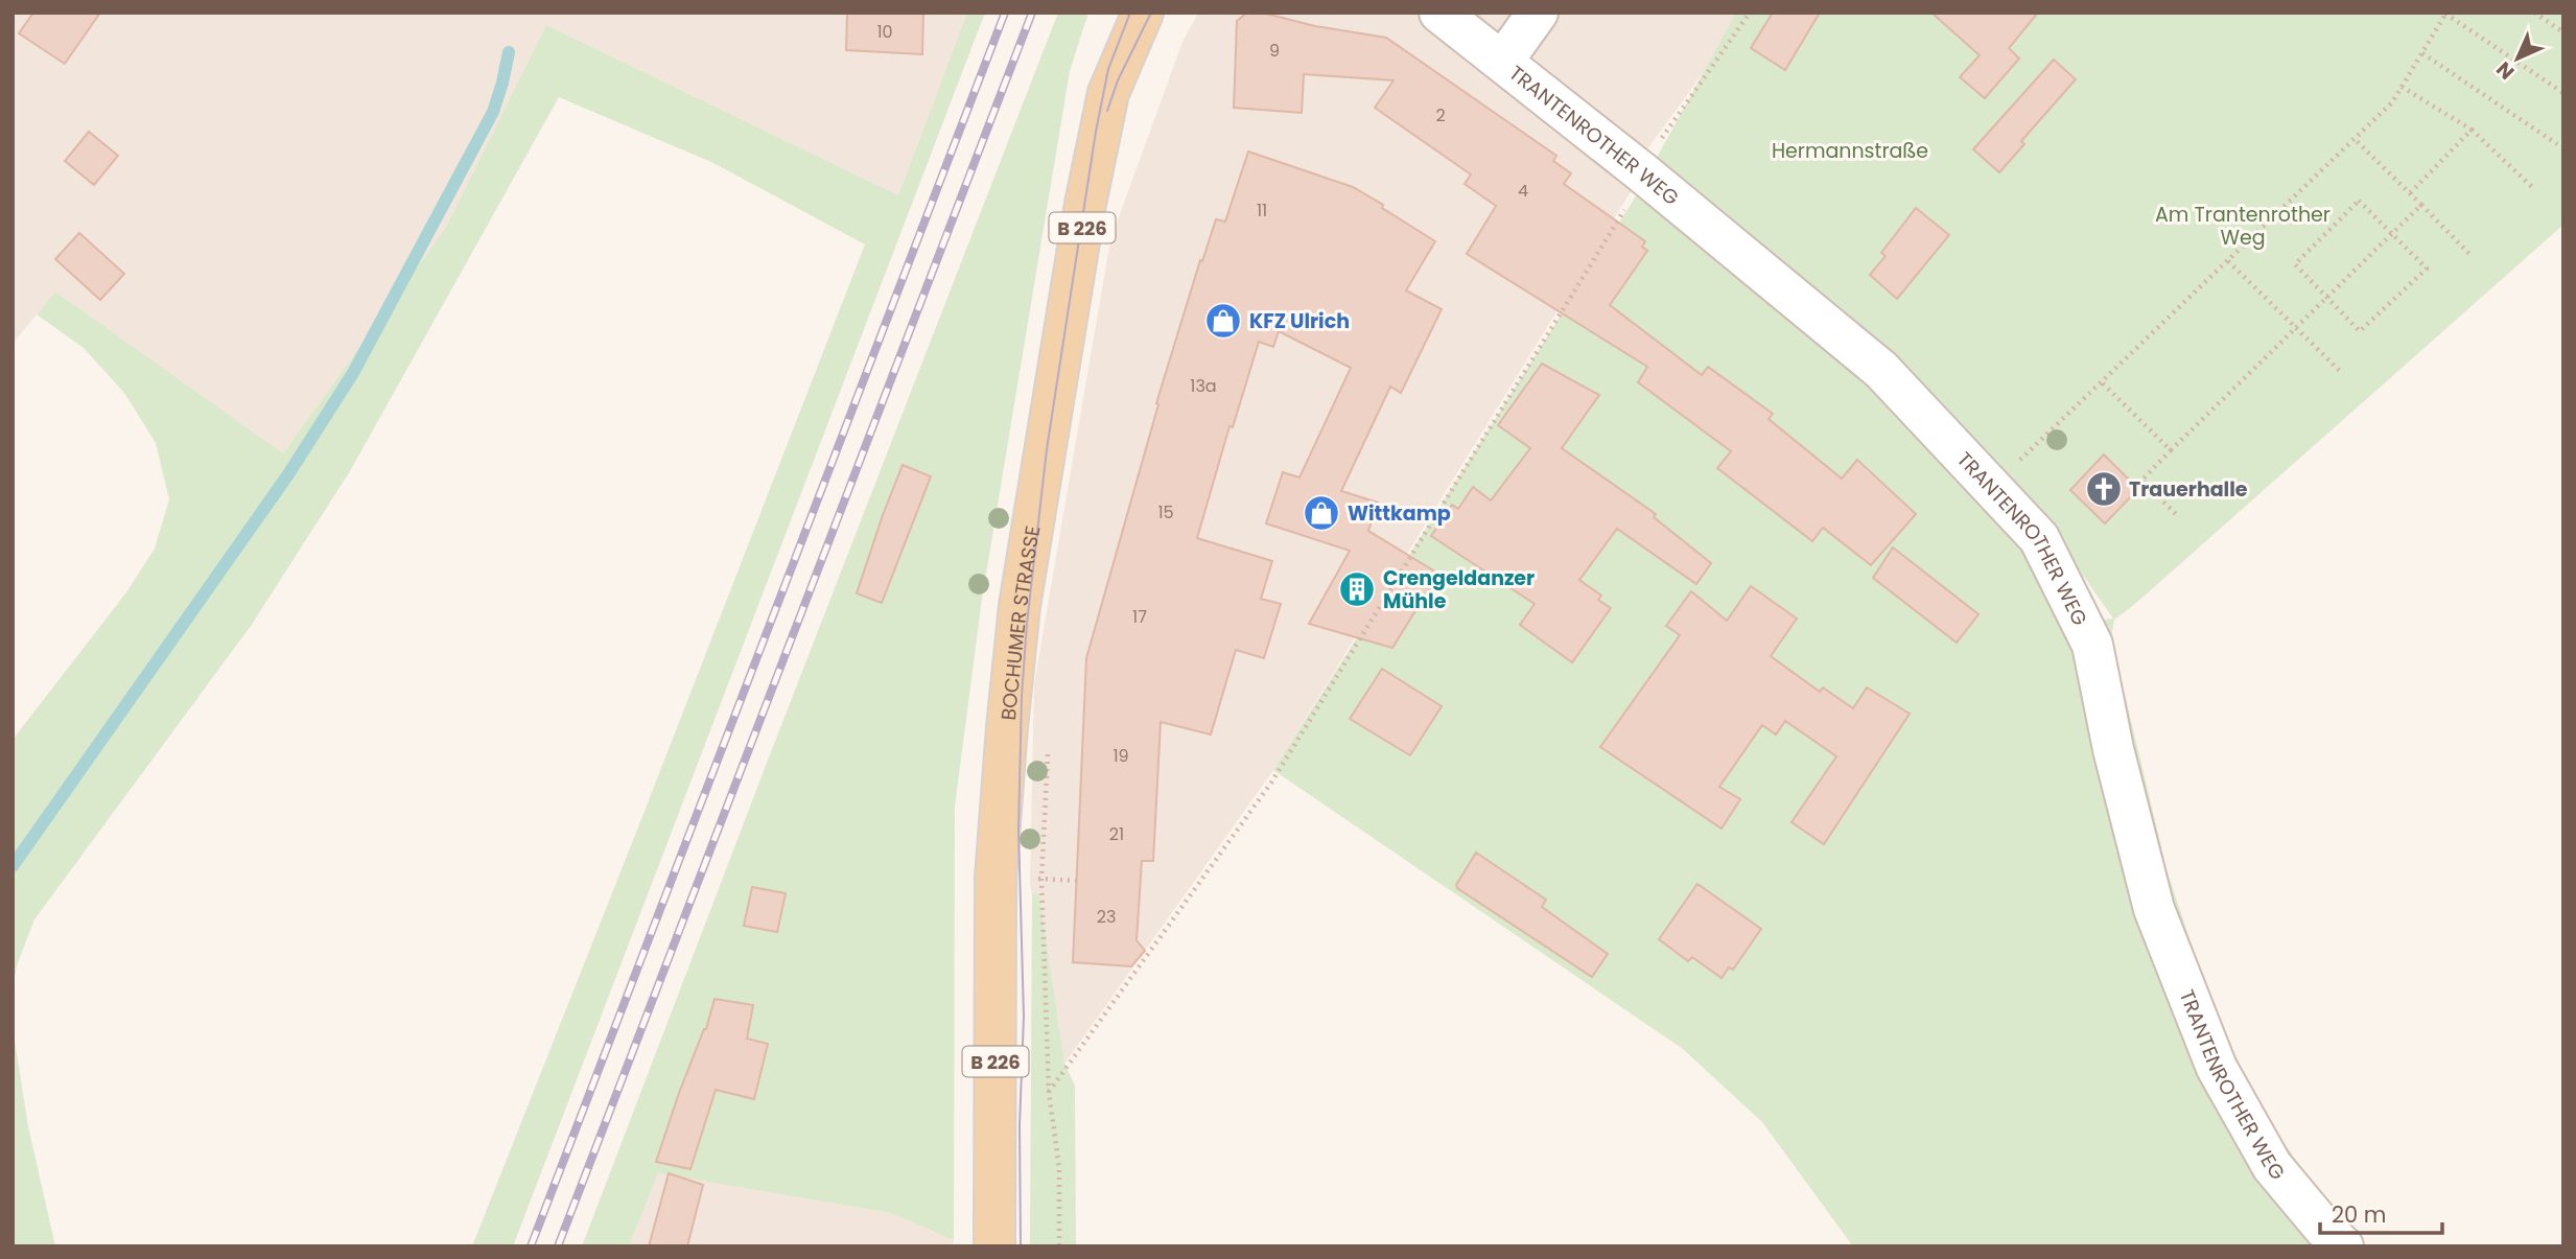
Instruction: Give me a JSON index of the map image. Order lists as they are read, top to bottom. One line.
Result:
{"streets":{"main road":["B 226","BOCHUMER STRASSE"],"street":["TRANTENROTHER WEG"]},"parks":["Hermannstraße","Am Trantenrother Weg"],"places":{"shop":["KFZ Ulrich","Wittkamp"],"church":["Trauerhalle"],"building":["Crengeldanzer Mühle"]},"house_numbers":["10","9","2","4","11","13a","15","17","19","21","23"],"scale_bar":"20 m","north":"bottom left"}
